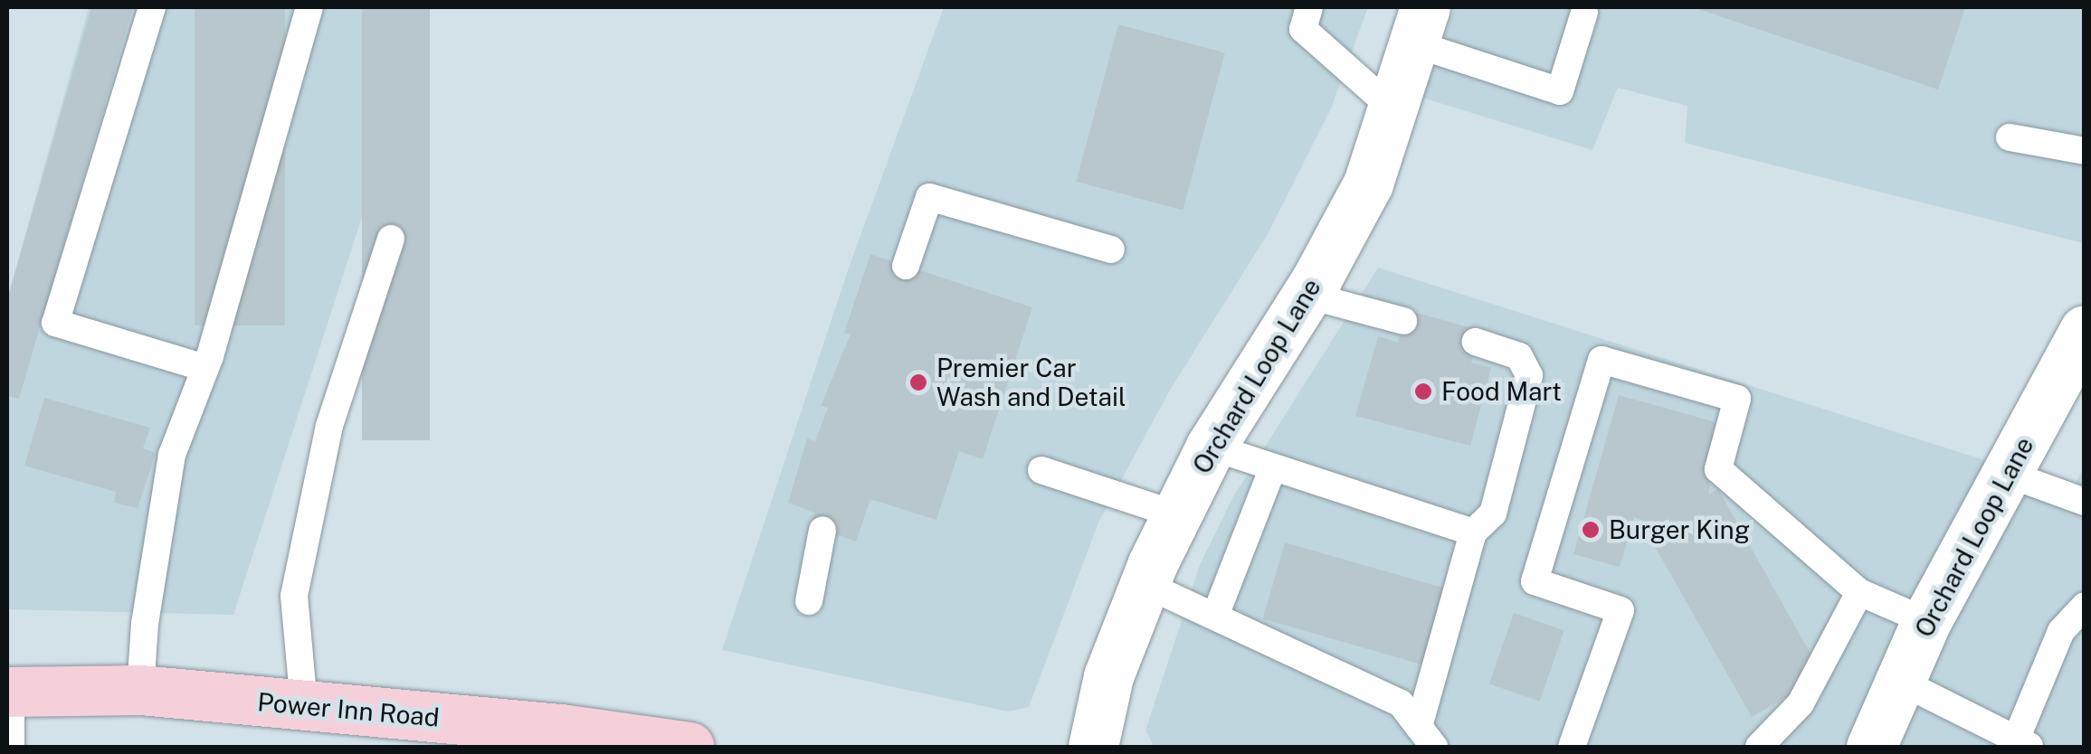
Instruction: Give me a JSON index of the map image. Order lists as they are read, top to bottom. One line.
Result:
{"streets":{"main road":["Power Inn Road"],"street":["Orchard Loop Lane"]},"places":["Premier Car Wash and Detail","Food Mart","Burger King"]}
